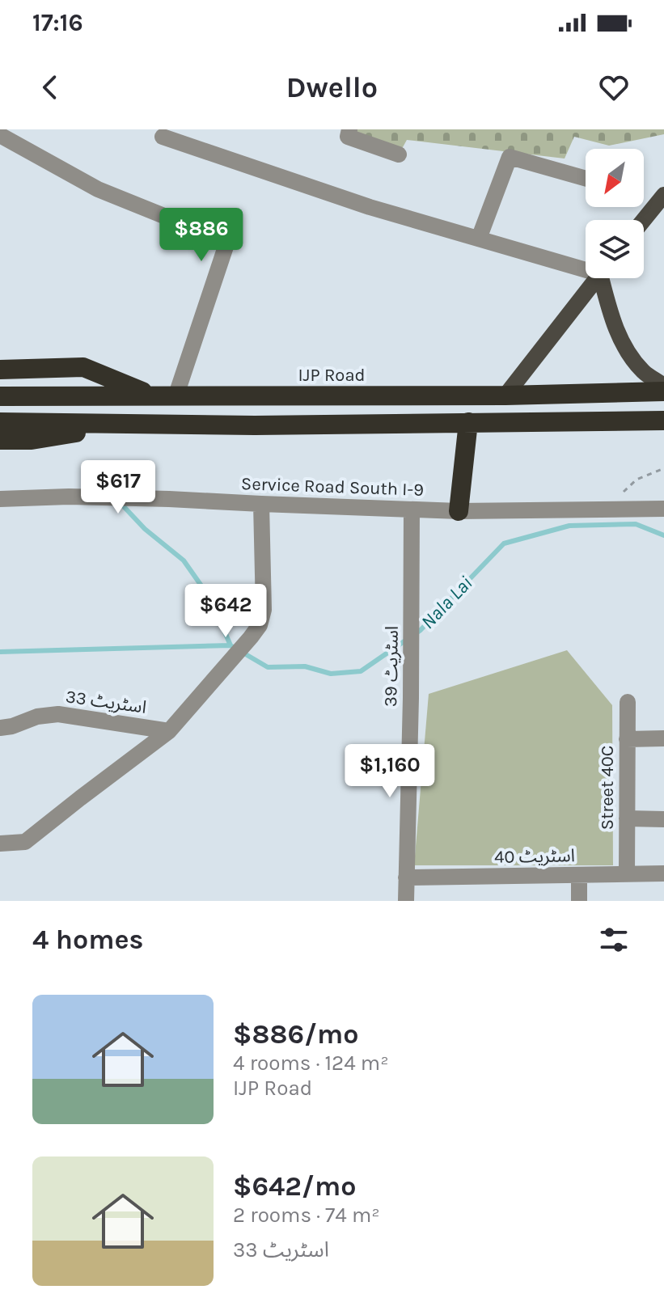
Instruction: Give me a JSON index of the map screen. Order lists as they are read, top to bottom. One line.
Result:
{"streets":{"highway":["IJP Road"],"street":["Service Road South I-9","اسٹریٹ 39","اسٹریٹ 33","Street 40C","اسٹریٹ 40"]},"crossings":[["Service Road South I-9","اسٹریٹ 39"],["اسٹریٹ 39","اسٹریٹ 40"],["Street 40C","اسٹریٹ 40"]],"water":["Nala Lai"],"north":"bottom left","page":{"status":"17:16","header":"Dwello","price":["$886","$617","$642","$1,160"],"heading":"4 homes","list":[{"name":"$886/mo","note":"4 rooms · 124 m² · IJP Road"},{"name":"$642/mo","note":"2 rooms · 74 m² · اسٹریٹ 33"}]}}
